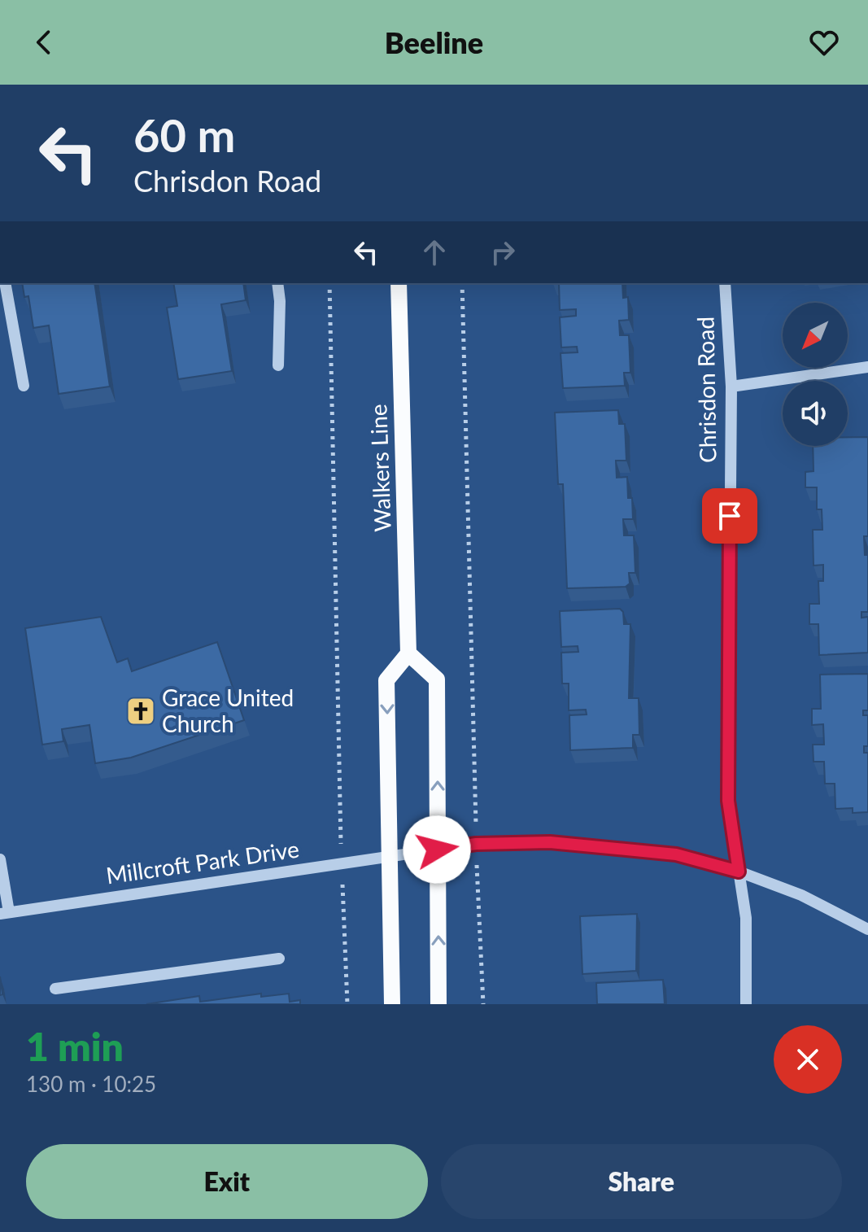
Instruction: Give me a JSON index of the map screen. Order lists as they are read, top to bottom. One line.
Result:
{"streets":{"main road":["Walkers Line"],"street":["Chrisdon Road","Millcroft Park Drive"]},"crossings":[["Chrisdon Road","Millcroft Park Drive"]],"places":{"church":["Grace United Church"]},"north":"bottom left","page":{"header":"Beeline","turn":["60 m","Chrisdon Road"],"heading":["1 min","130 m · 10:25"],"buttons":["Exit","Share"]}}
